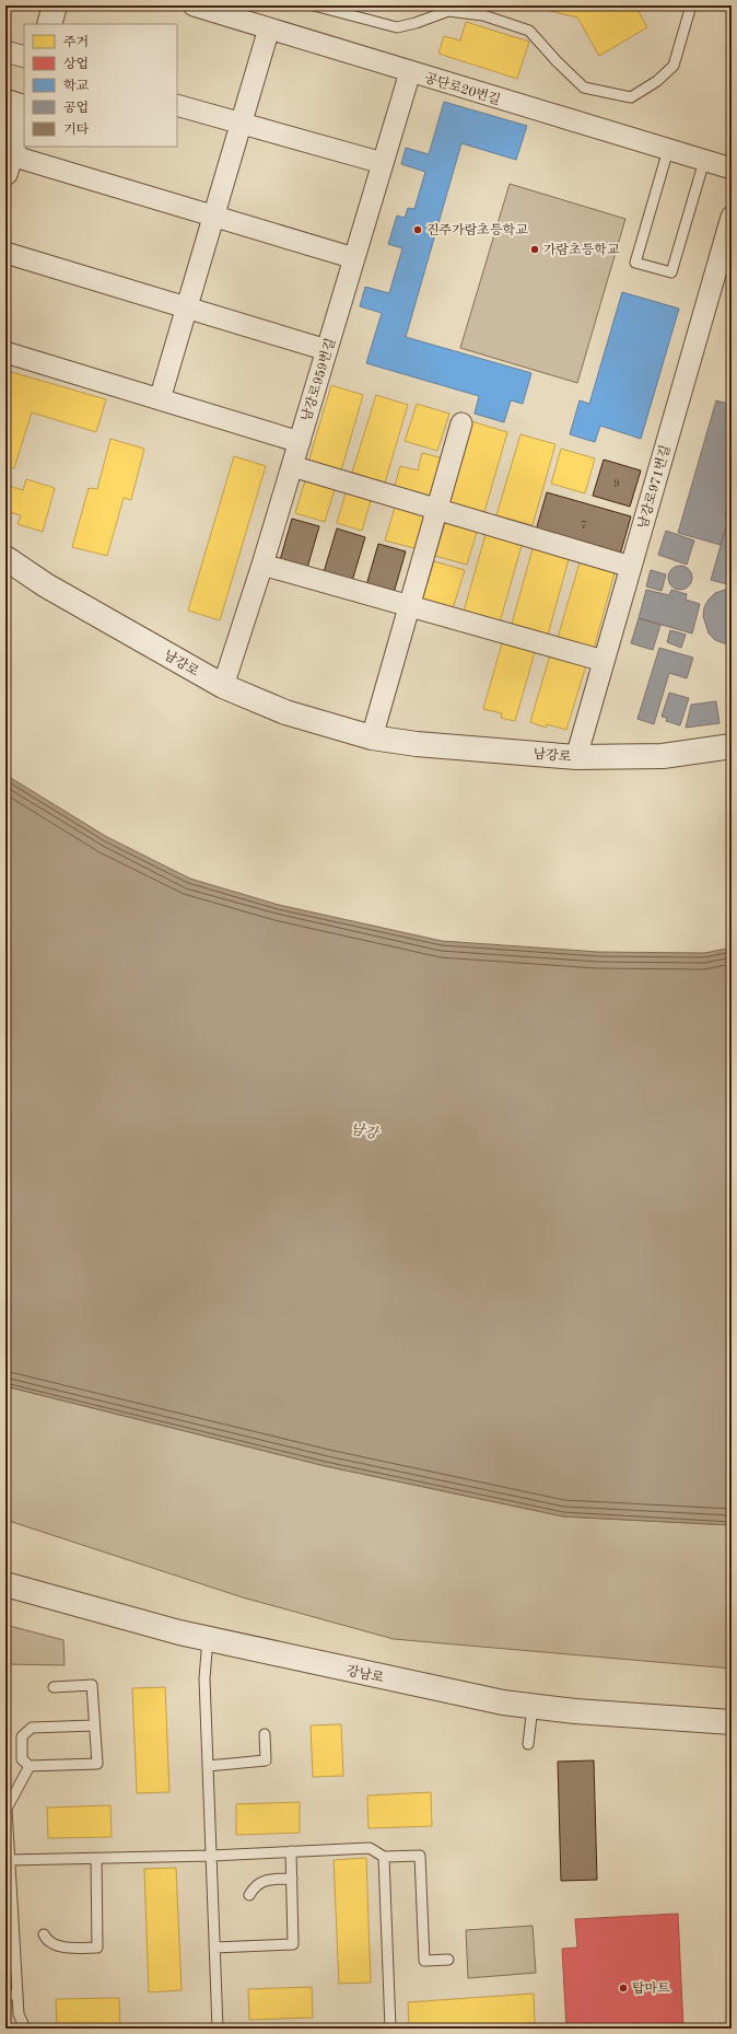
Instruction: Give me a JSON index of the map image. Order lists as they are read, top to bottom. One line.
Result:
{"streets":{"street":["공단로20번길","남강로959번길","남강로971번길","남강로","강남로"]},"crossings":[["공단로20번길","남강로959번길"],["남강로959번길","남강로"],["남강로971번길","남강로"]],"water":["남강"],"places":["진주가람초등학교","가람초등학교","탑마트"],"house_numbers":["9","7"],"legend":["주거","상업","학교","공업","기타"]}
